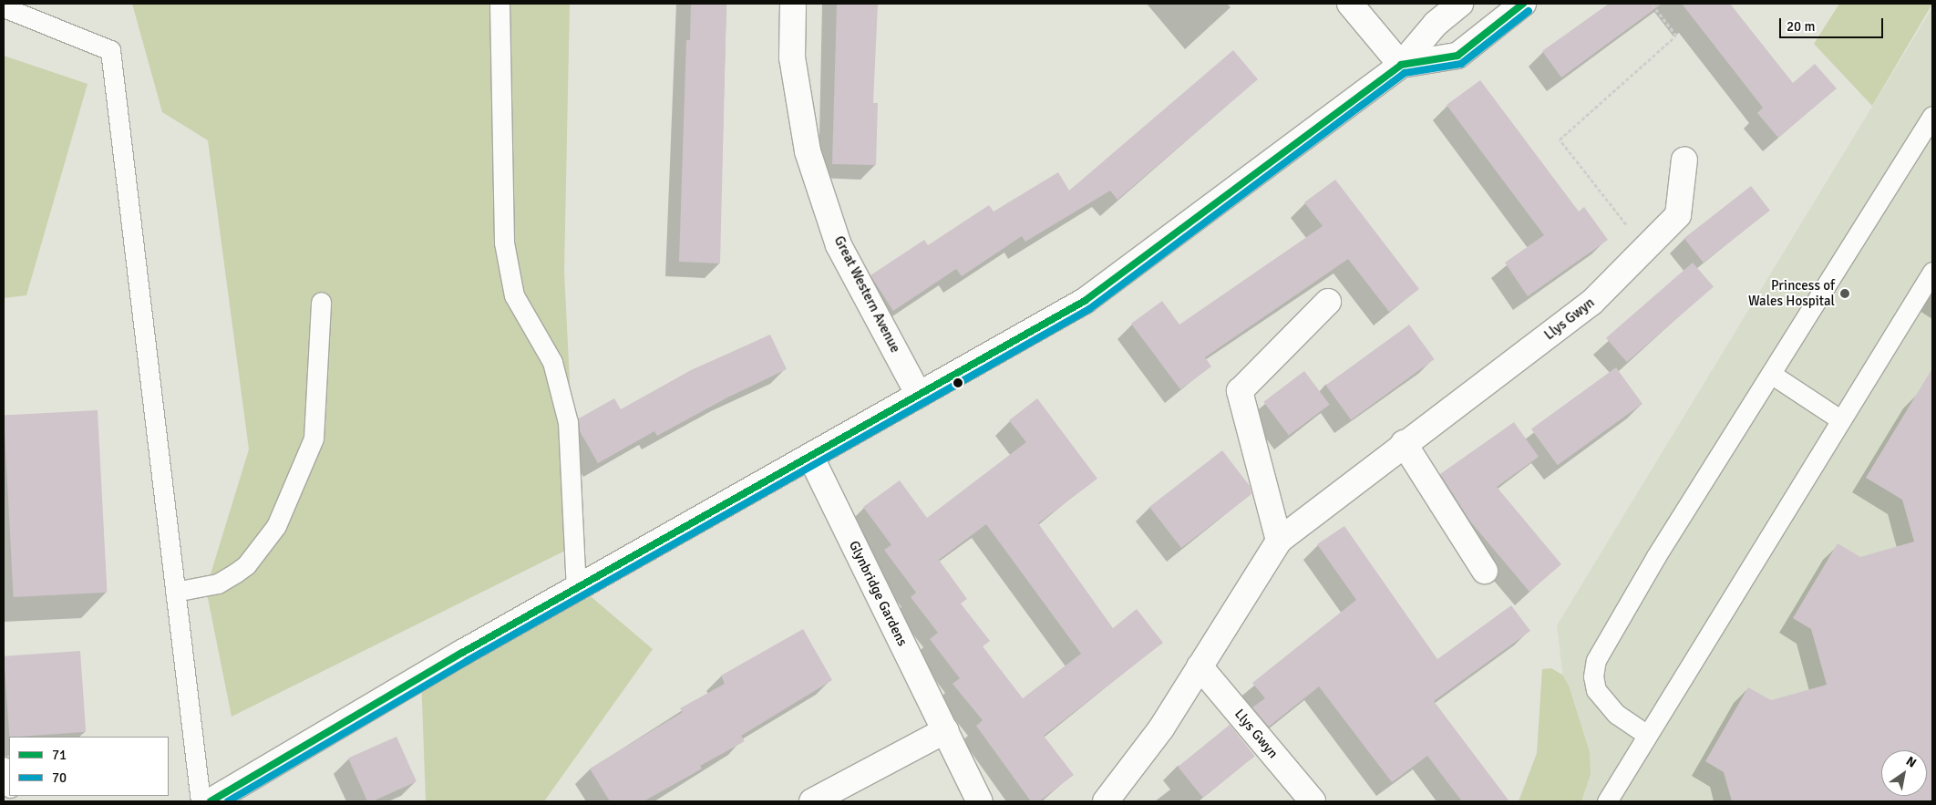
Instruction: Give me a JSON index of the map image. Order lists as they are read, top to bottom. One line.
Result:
{"streets":{"street":["Great Western Avenue","Llys Gwyn","Glynbridge Gardens"]},"places":["Princess of Wales Hospital"],"lines":["transit line 71","transit line 70"],"legend":["71","70"],"scale_bar":"20 m","north":"top right"}
